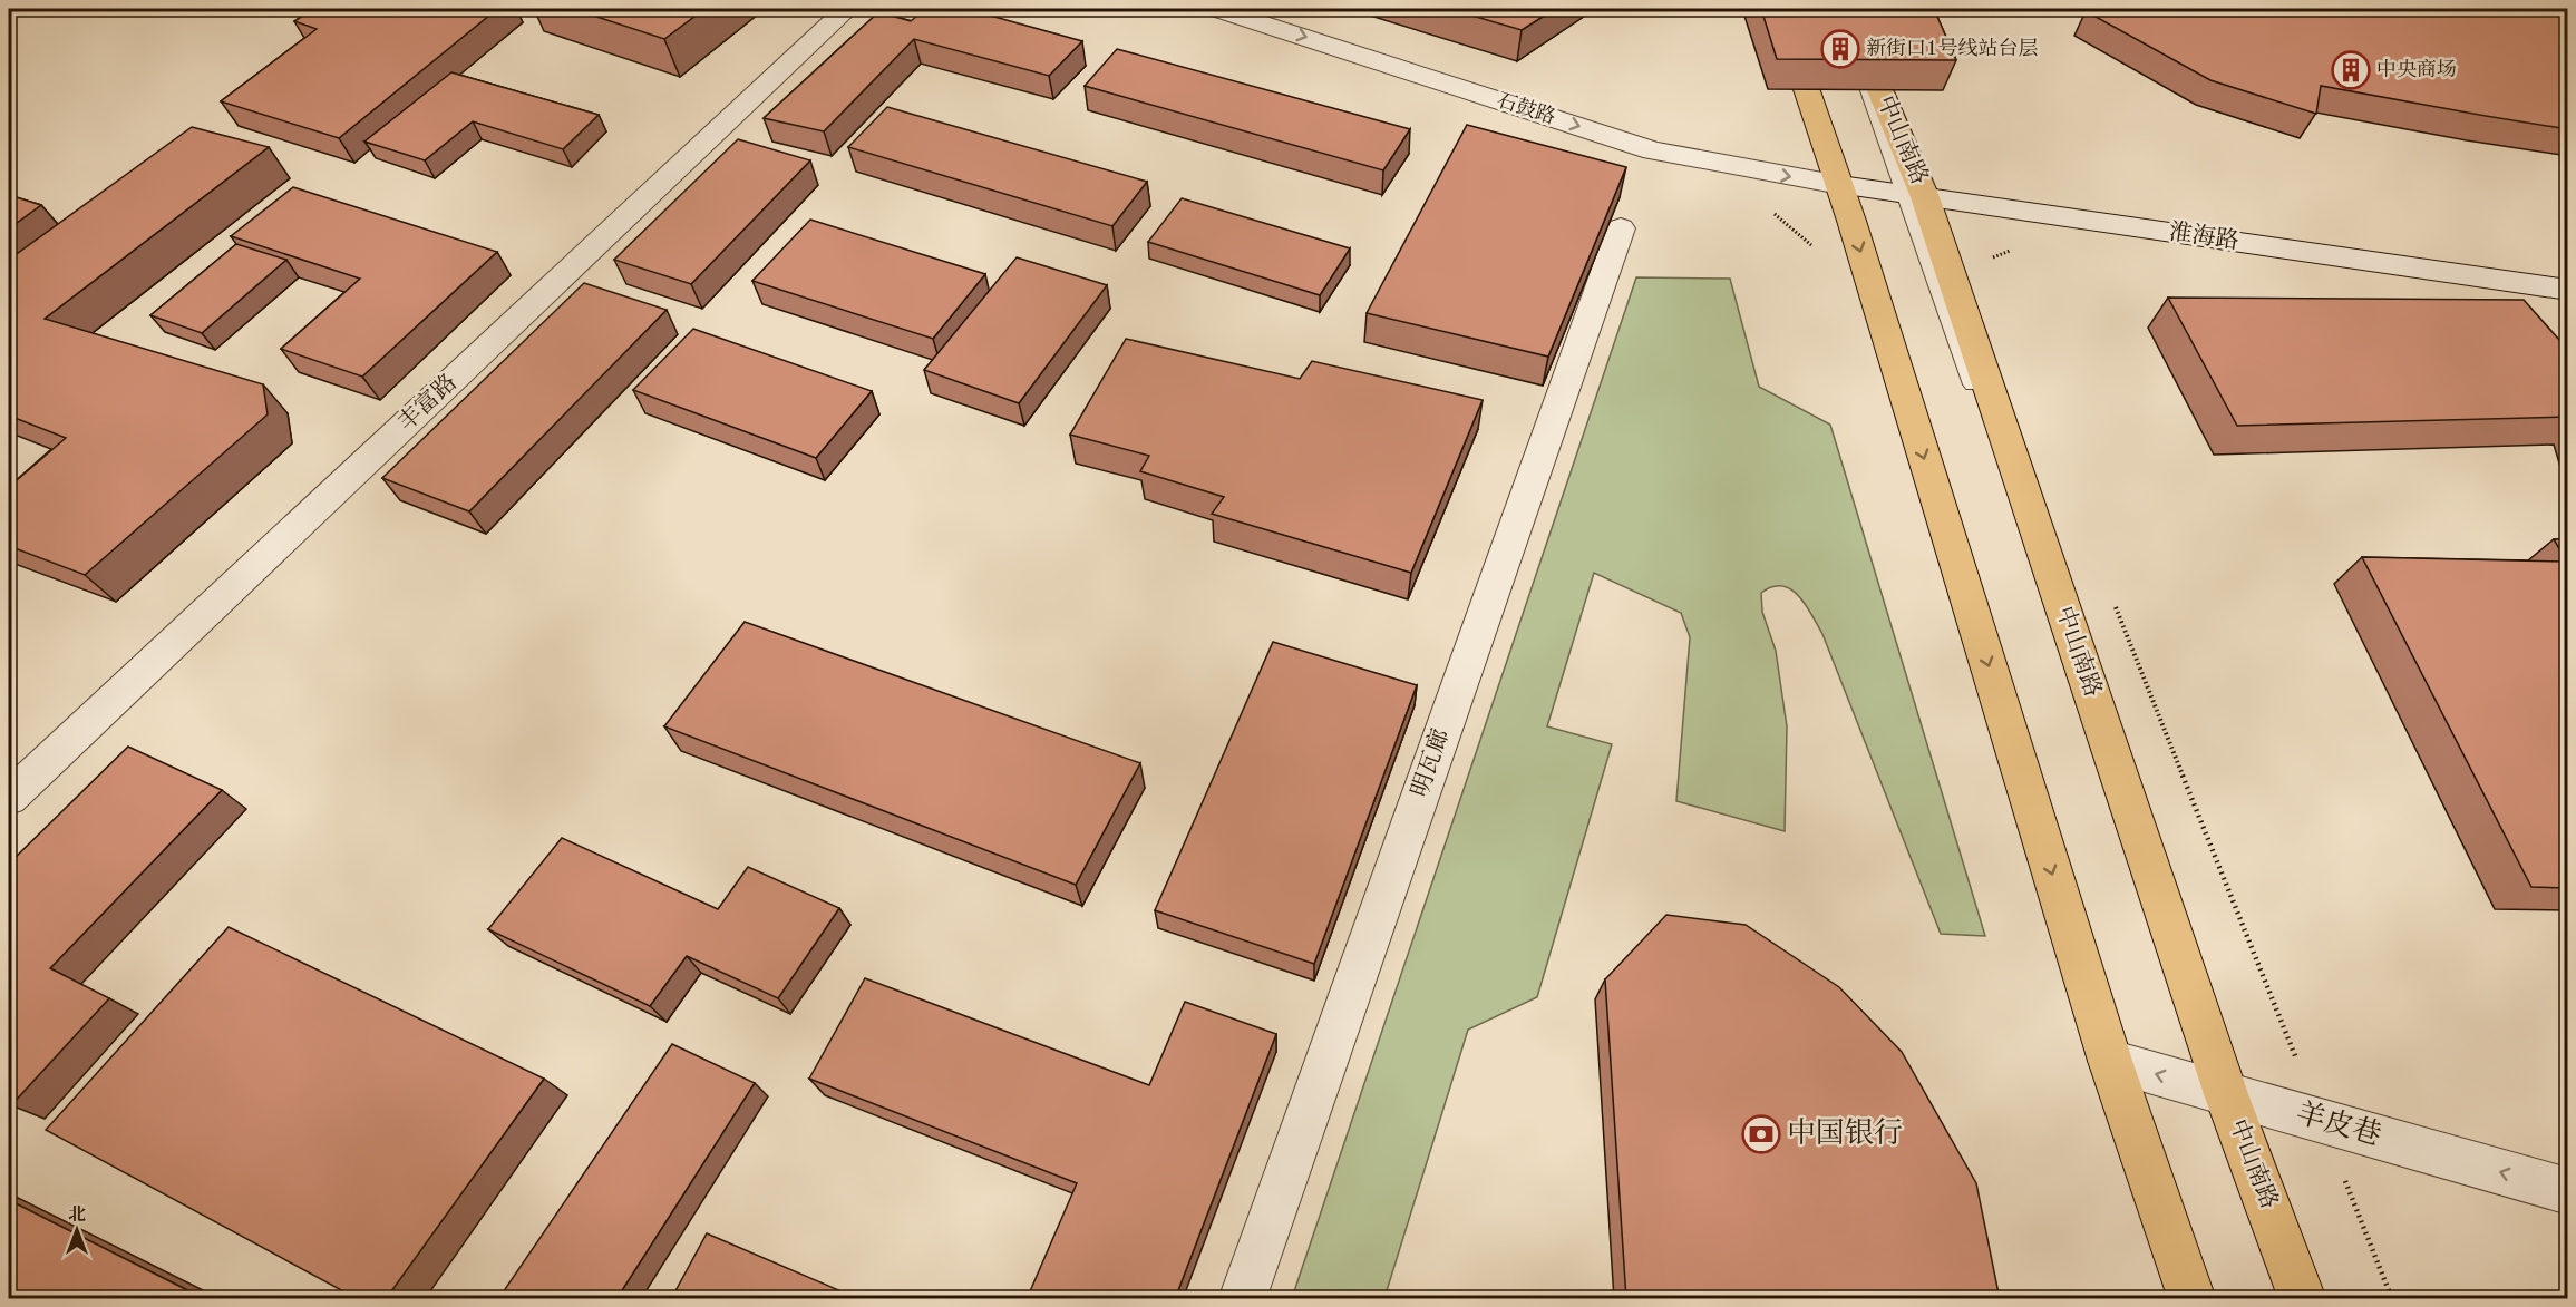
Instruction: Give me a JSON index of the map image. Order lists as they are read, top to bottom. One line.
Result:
{"streets":{"main road":["中山南路"],"street":["石鼓路","淮海路","丰富路","明瓦廊","羊皮巷"]},"crossings":[["石鼓路","淮海路"],["中山南路","淮海路"],["中山南路","羊皮巷"]],"one_way":["石鼓路","羊皮巷"],"places":{"building":["新街口1号线站台层","中央商场"],"bank":["中国银行"]},"north":"top"}
